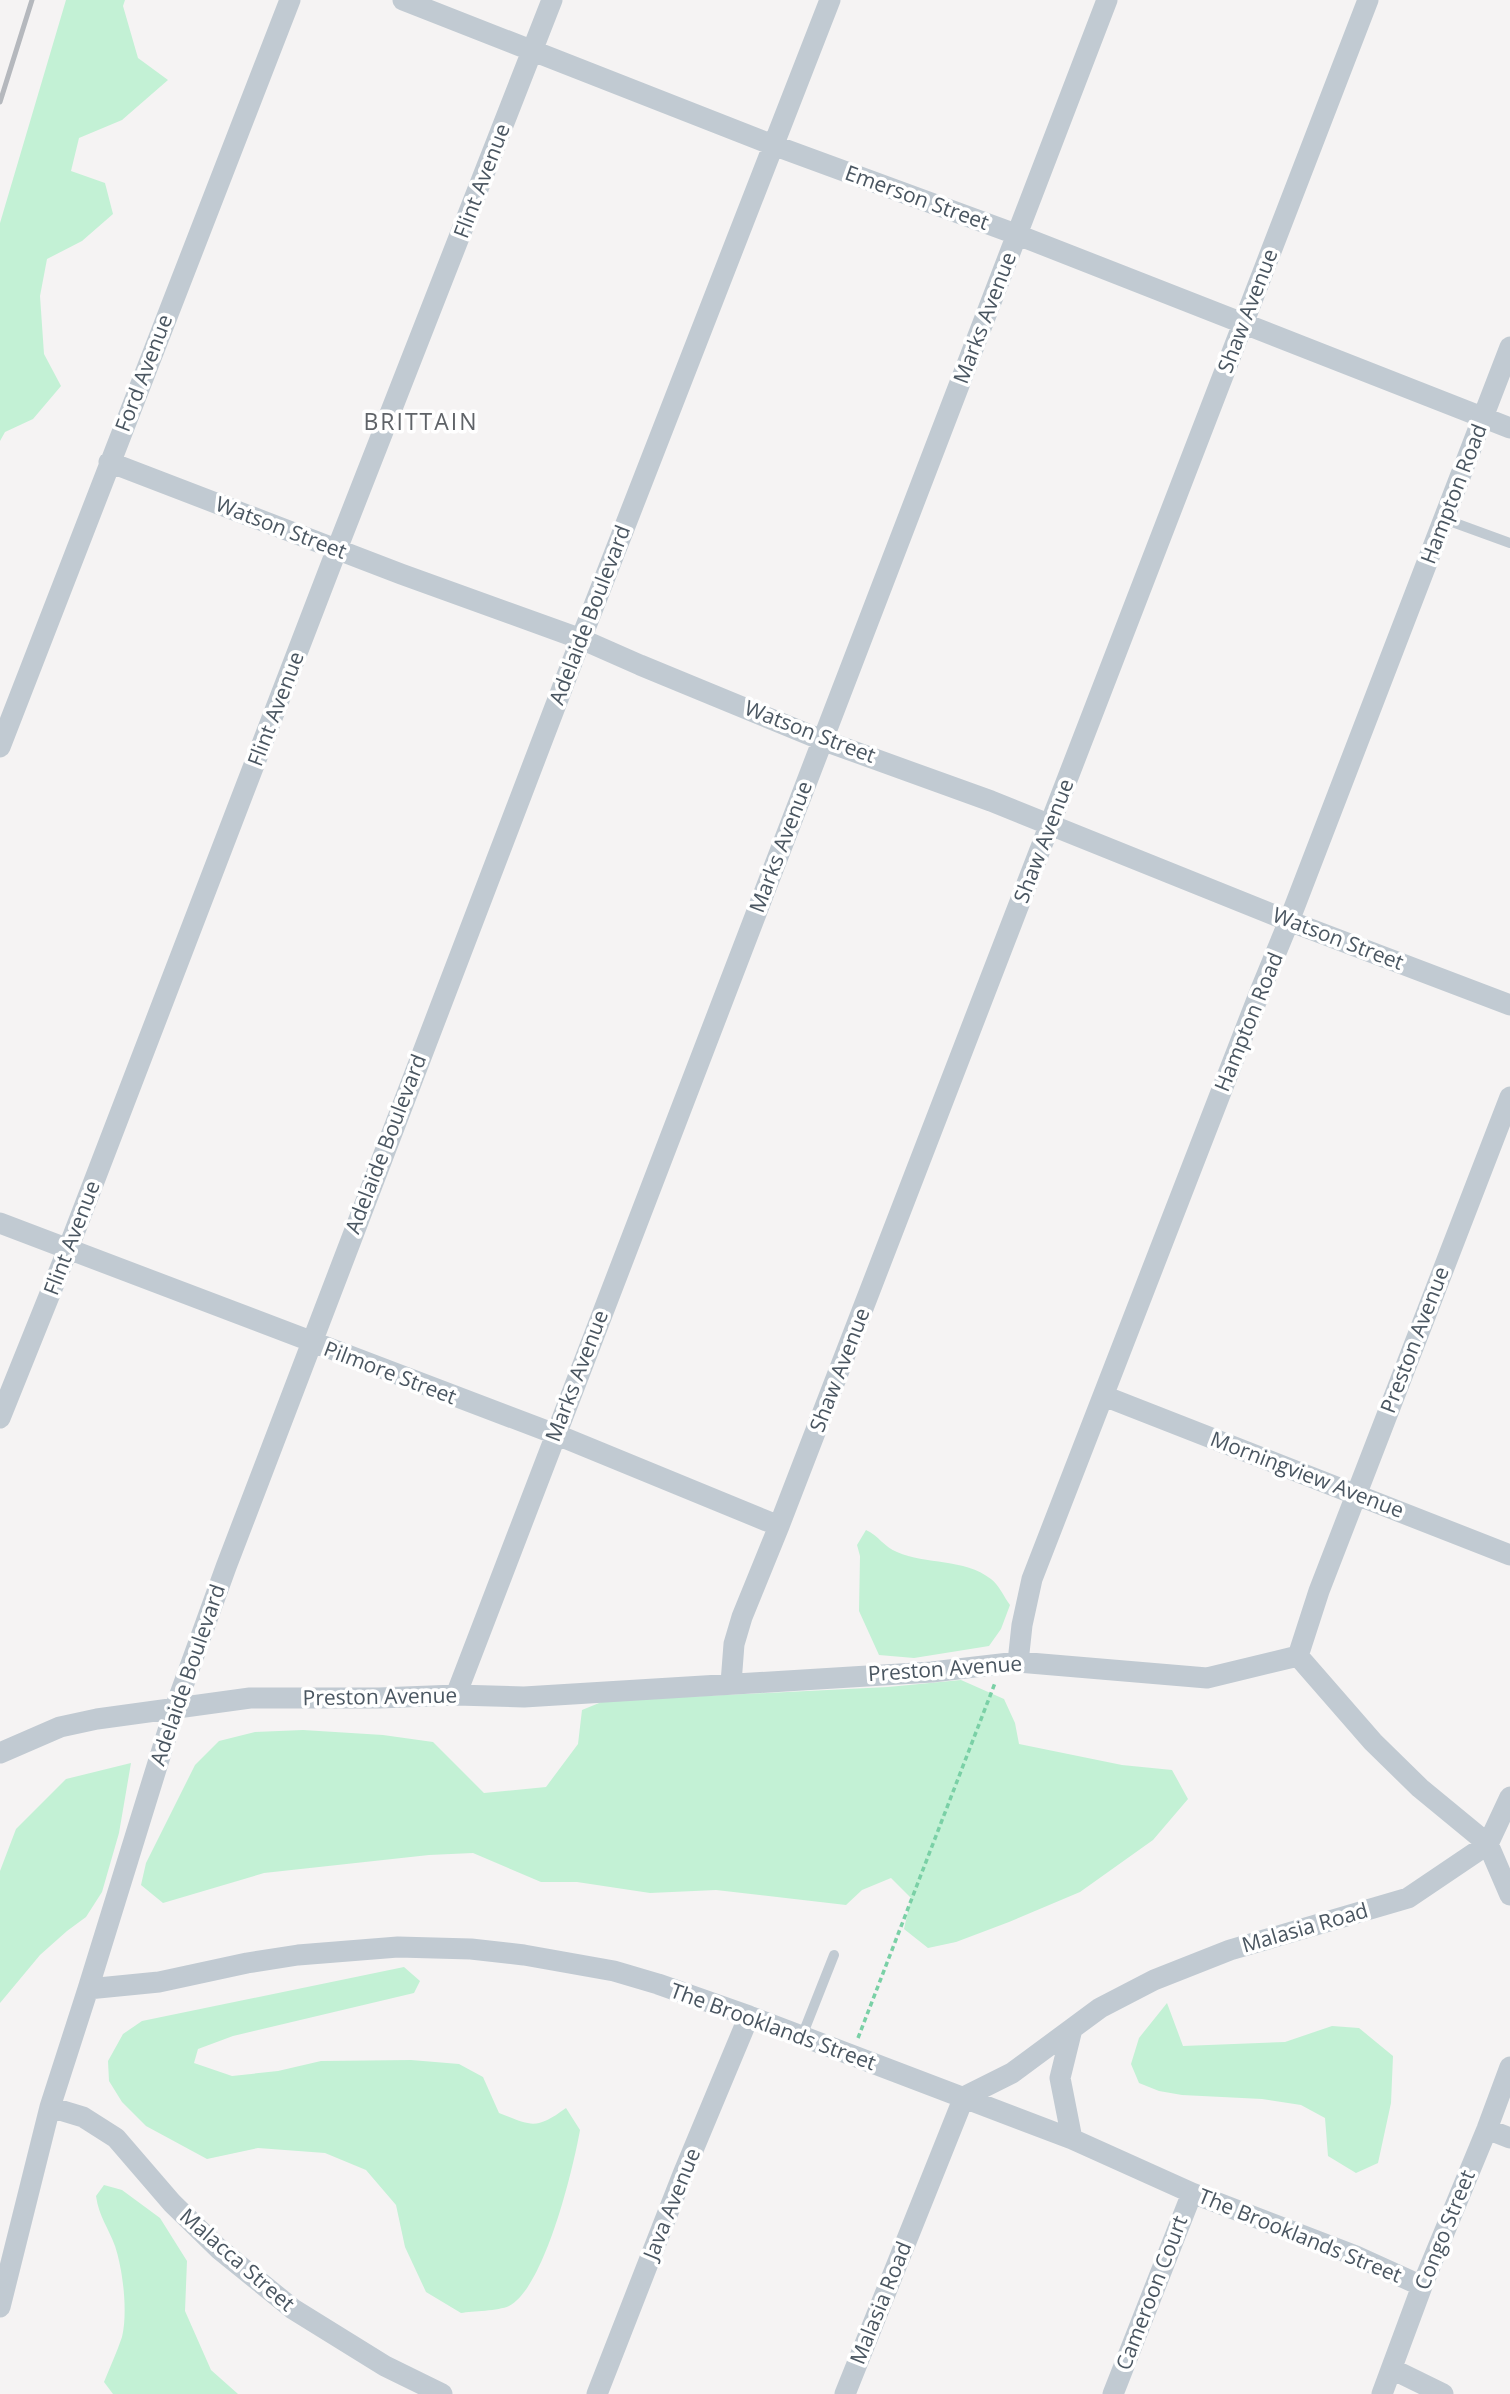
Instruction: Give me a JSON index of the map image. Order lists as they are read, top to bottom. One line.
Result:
{"streets":{"street":["Flint Avenue","Emerson Street","Shaw Avenue","Marks Avenue","Ford Avenue","Hampton Road","Watson Street","Adelaide Boulevard","Preston Avenue","Pilmore Street","Morningview Avenue","Malasia Road","The Brooklands Street","Java Avenue","Congo Street","Malacca Street","Cameroon Court"]},"crossings":[["Flint Avenue","Emerson Street"],["Flint Avenue","Watson Street"],["Flint Avenue","Pilmore Street"],["Emerson Street","Shaw Avenue"],["Emerson Street","Marks Avenue"],["Emerson Street","Hampton Road"],["Emerson Street","Adelaide Boulevard"],["Shaw Avenue","Watson Street"],["Shaw Avenue","Preston Avenue"],["Shaw Avenue","Pilmore Street"],["Marks Avenue","Watson Street"],["Marks Avenue","Preston Avenue"],["Marks Avenue","Pilmore Street"],["Ford Avenue","Watson Street"],["Hampton Road","Watson Street"],["Hampton Road","Preston Avenue"],["Hampton Road","Morningview Avenue"],["Watson Street","Adelaide Boulevard"],["Adelaide Boulevard","Preston Avenue"],["Adelaide Boulevard","Pilmore Street"],["Adelaide Boulevard","The Brooklands Street"],["Adelaide Boulevard","Malacca Street"],["Preston Avenue","Morningview Avenue"],["Malasia Road","The Brooklands Street"],["The Brooklands Street","Java Avenue"],["The Brooklands Street","Congo Street"],["The Brooklands Street","Cameroon Court"]],"districts":["BRITTAIN"]}
